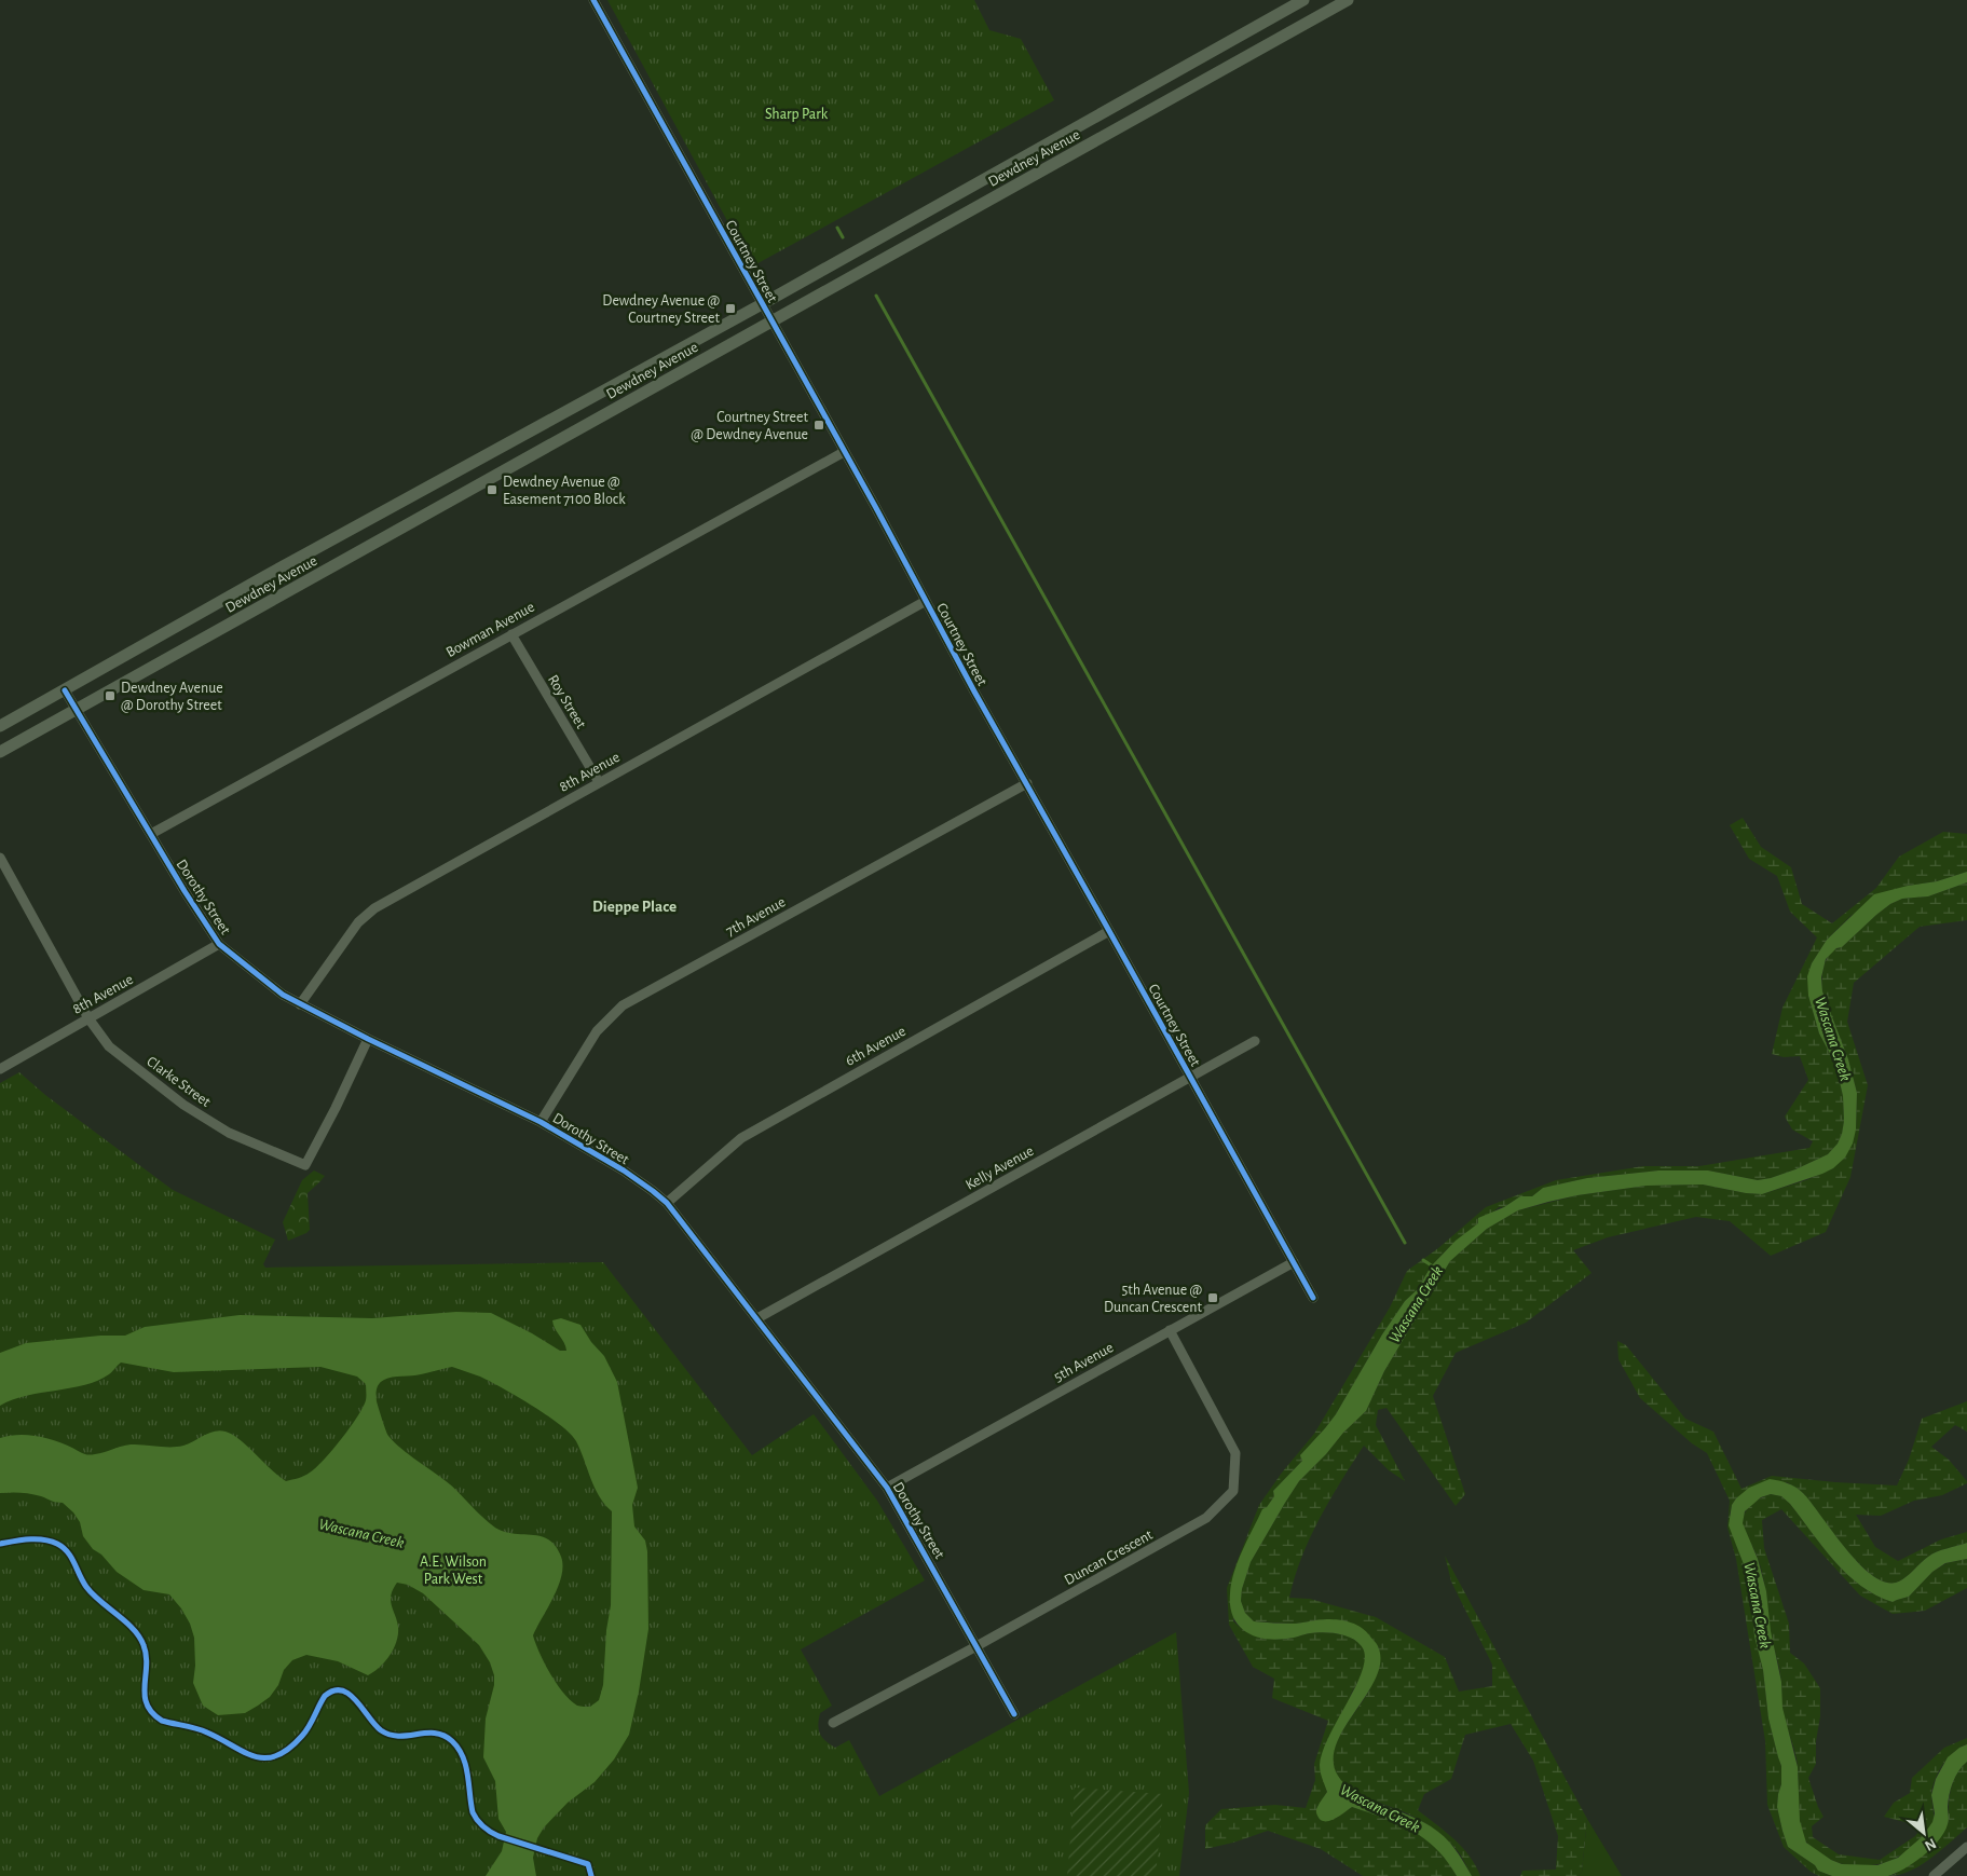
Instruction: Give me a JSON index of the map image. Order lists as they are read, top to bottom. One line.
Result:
{"streets":{"main road":["Dewdney Avenue"],"street":["Courtney Street","Bowman Avenue","Roy Street","8th Avenue","Dorothy Street","7th Avenue","6th Avenue","Clarke Street","Kelly Avenue","5th Avenue","Duncan Crescent"]},"crossings":[["Dewdney Avenue","Courtney Street"],["Dewdney Avenue","Dorothy Street"],["Courtney Street","Bowman Avenue"],["Courtney Street","8th Avenue"],["Courtney Street","7th Avenue"],["Courtney Street","6th Avenue"],["Courtney Street","Kelly Avenue"],["Courtney Street","5th Avenue"],["Bowman Avenue","Roy Street"],["Bowman Avenue","Dorothy Street"],["Roy Street","8th Avenue"],["8th Avenue","Dorothy Street"],["8th Avenue","Clarke Street"],["Dorothy Street","7th Avenue"],["Dorothy Street","6th Avenue"],["Dorothy Street","Clarke Street"],["Dorothy Street","Kelly Avenue"],["Dorothy Street","5th Avenue"],["Dorothy Street","Duncan Crescent"],["5th Avenue","Duncan Crescent"]],"districts":["Dieppe Place"],"water":["Wascana Creek"],"parks":["Sharp Park","A.E. Wilson Park West"],"places":{"transit":["Dewdney Avenue @ Courtney Street","Courtney Street @ Dewdney Avenue","Dewdney Avenue @ Easement 7100 Block","Dewdney Avenue @ Dorothy Street","5th Avenue @ Duncan Crescent"]},"north":"bottom right"}
